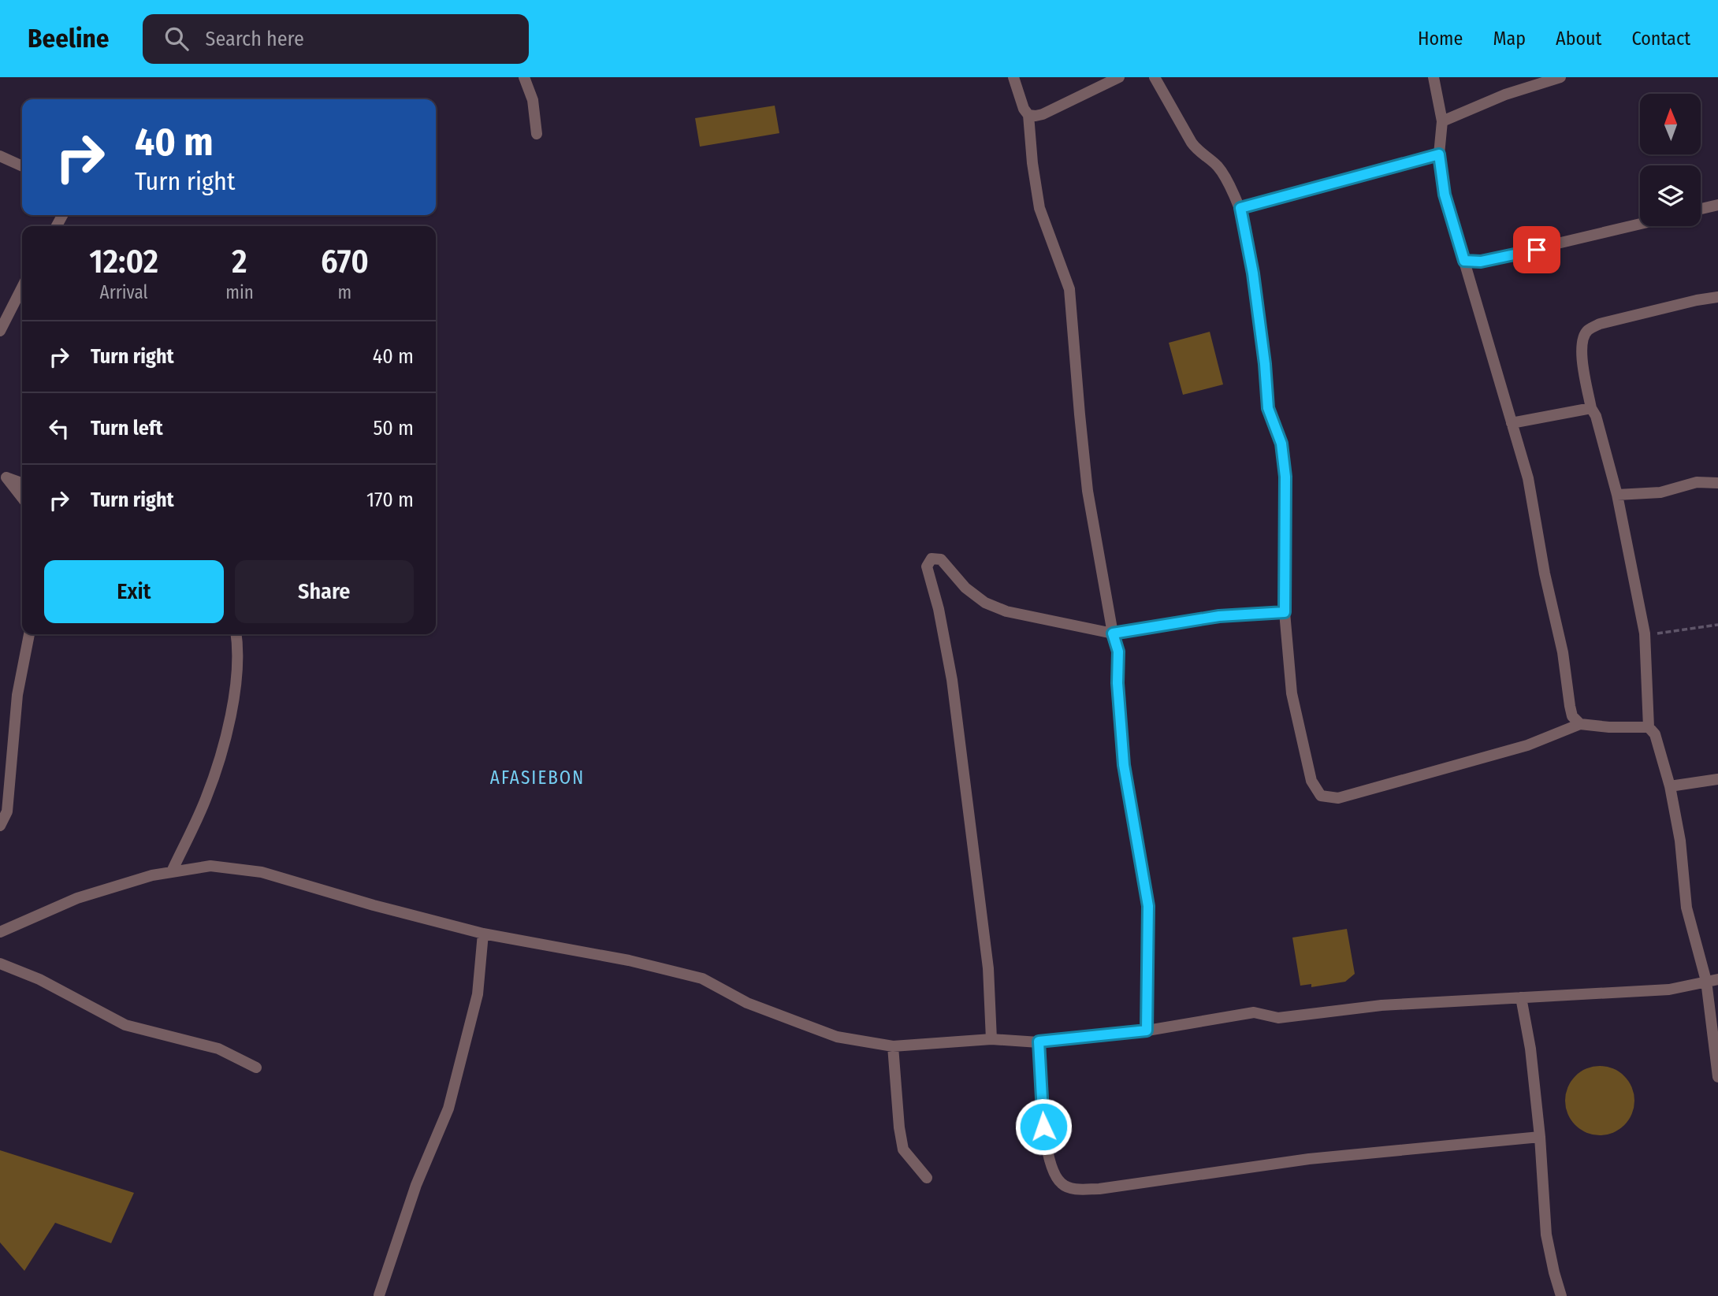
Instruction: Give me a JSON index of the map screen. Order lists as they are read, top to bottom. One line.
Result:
{"districts":["AFASIEBON"],"north":"top","page":{"header":"Beeline","search":"Search here","nav":["Home","Map","About","Contact"],"turn":["40 m","Turn right"],"eta":["12:02","Arrival","2","min","670","m"],"list":[{"name":"Turn right","value":"40 m"},{"name":"Turn left","value":"50 m"},{"name":"Turn right","value":"170 m"}],"buttons":["Exit","Share"]}}
